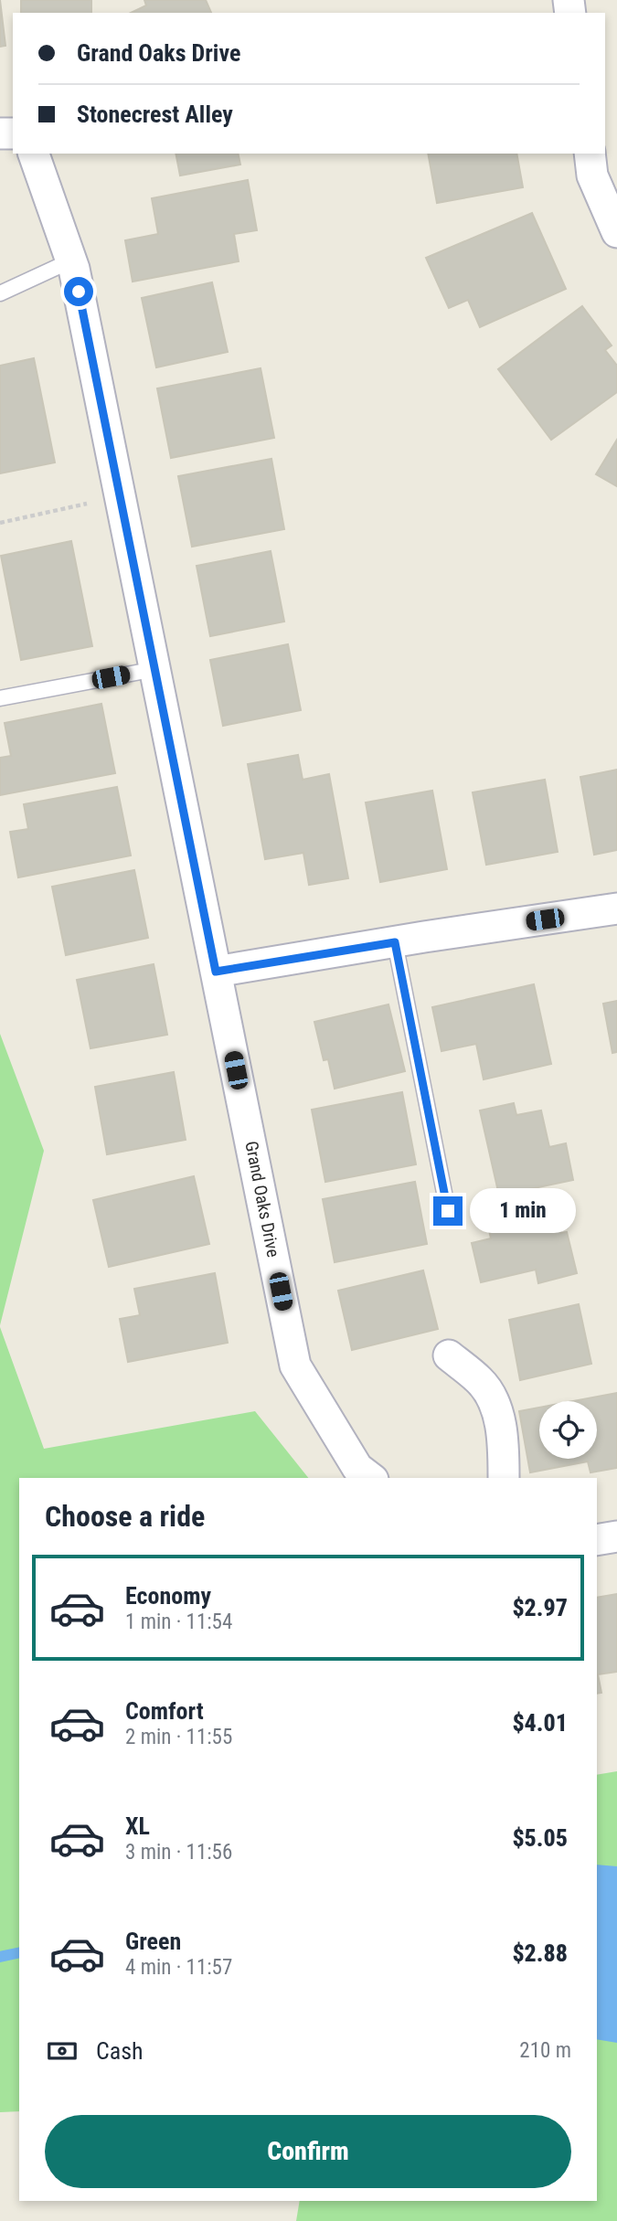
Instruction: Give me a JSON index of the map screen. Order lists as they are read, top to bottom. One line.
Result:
{"streets":{"street":["Grand Oaks Drive"]},"page":{"banner":["Grand Oaks Drive","Stonecrest Alley"],"bubble":"1 min","heading":"Choose a ride","list":[{"name":"Economy","note":"1 min · 11:54","value":"$2.97"},{"name":"Comfort","note":"2 min · 11:55","value":"$4.01"},{"name":"XL","note":"3 min · 11:56","value":"$5.05"},{"name":"Green","note":"4 min · 11:57","value":"$2.88"}],"pay":["Cash","210 m"],"buttons":"Confirm"}}
